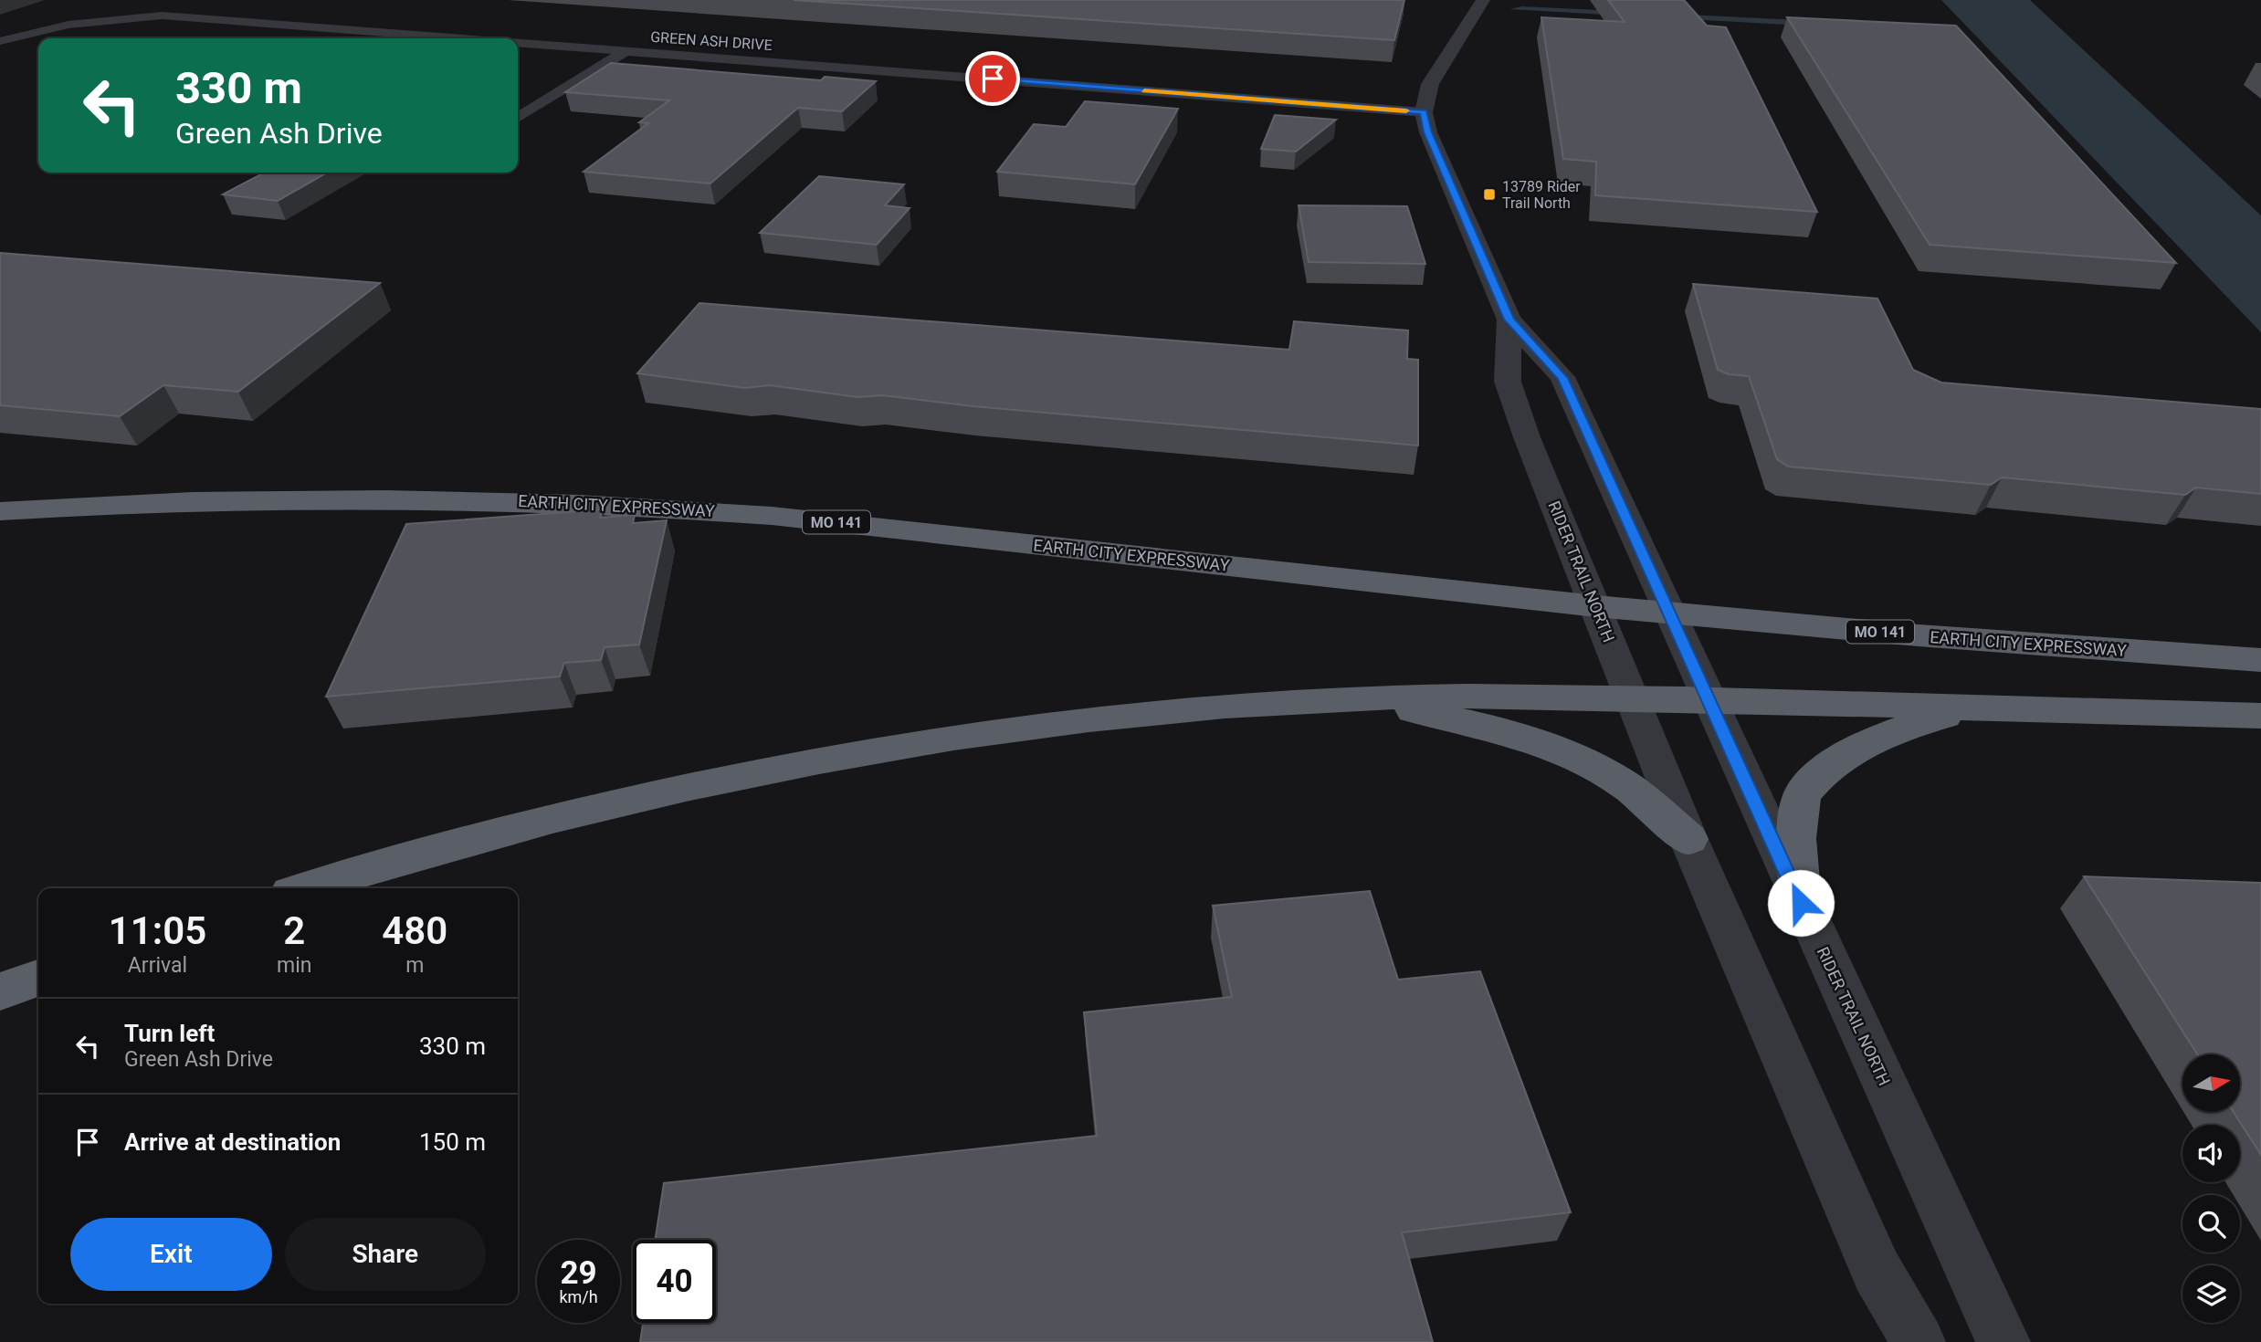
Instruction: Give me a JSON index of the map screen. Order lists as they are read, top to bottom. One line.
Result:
{"streets":{"highway":["EARTH CITY EXPRESSWAY","MO 141"],"street":["GREEN ASH DRIVE","RIDER TRAIL NORTH"]},"crossings":[["GREEN ASH DRIVE","RIDER TRAIL NORTH"],["EARTH CITY EXPRESSWAY","RIDER TRAIL NORTH"]],"places":{"transit":["13789 Rider Trail North"]},"north":"right","page":{"turn":["330 m","Green Ash Drive"],"eta":["11:05","Arrival","2","min","480","m"],"list":[{"name":"Turn left","note":"Green Ash Drive","value":"330 m"},{"name":"Arrive at destination","value":"150 m"}],"buttons":["Exit","Share"],"speed":"29 km/h","limit":"40"}}
